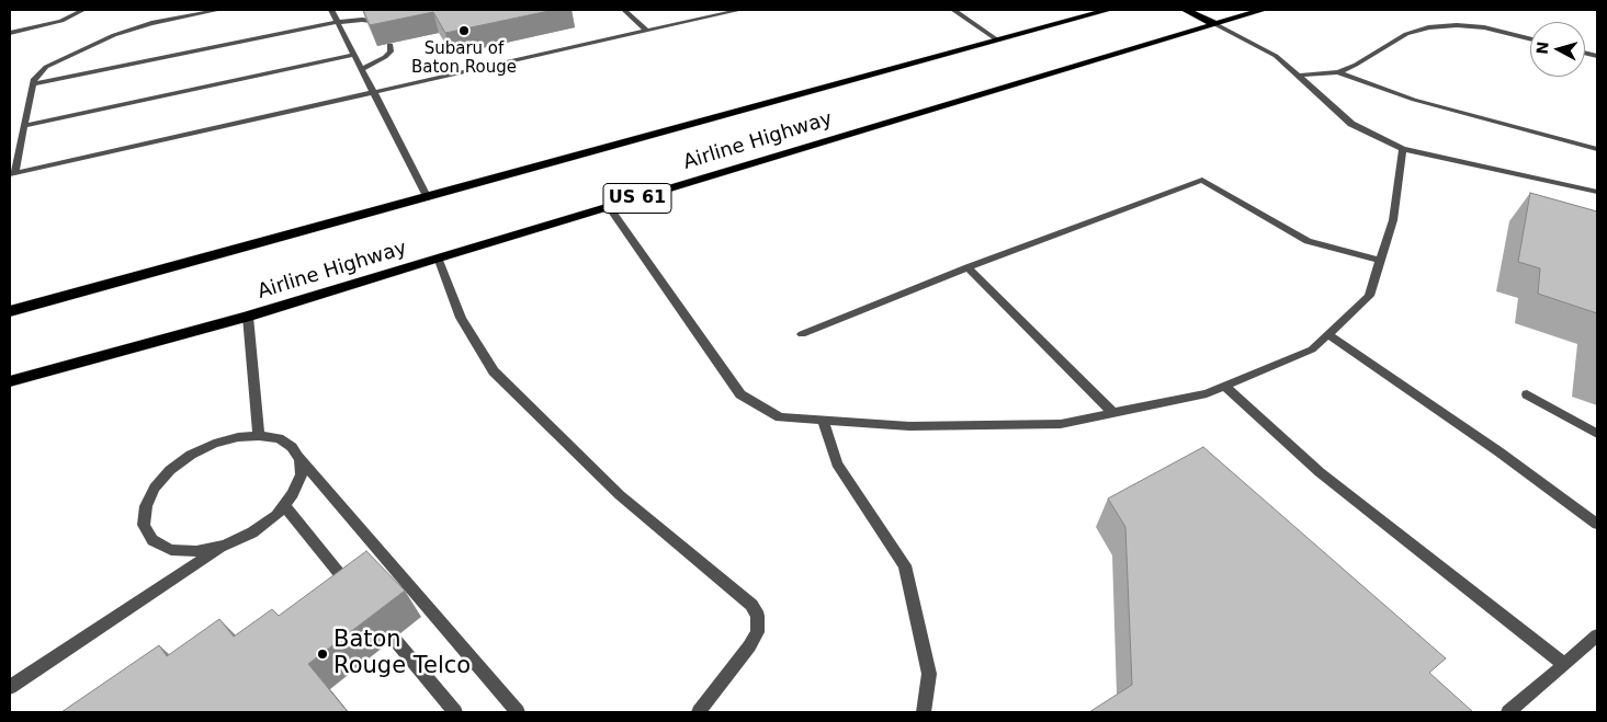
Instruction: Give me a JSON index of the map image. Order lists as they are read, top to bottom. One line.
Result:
{"streets":{"highway":["Airline Highway","US 61"]},"places":["Subaru of Baton Rouge","Baton Rouge Telco"],"north":"left"}
